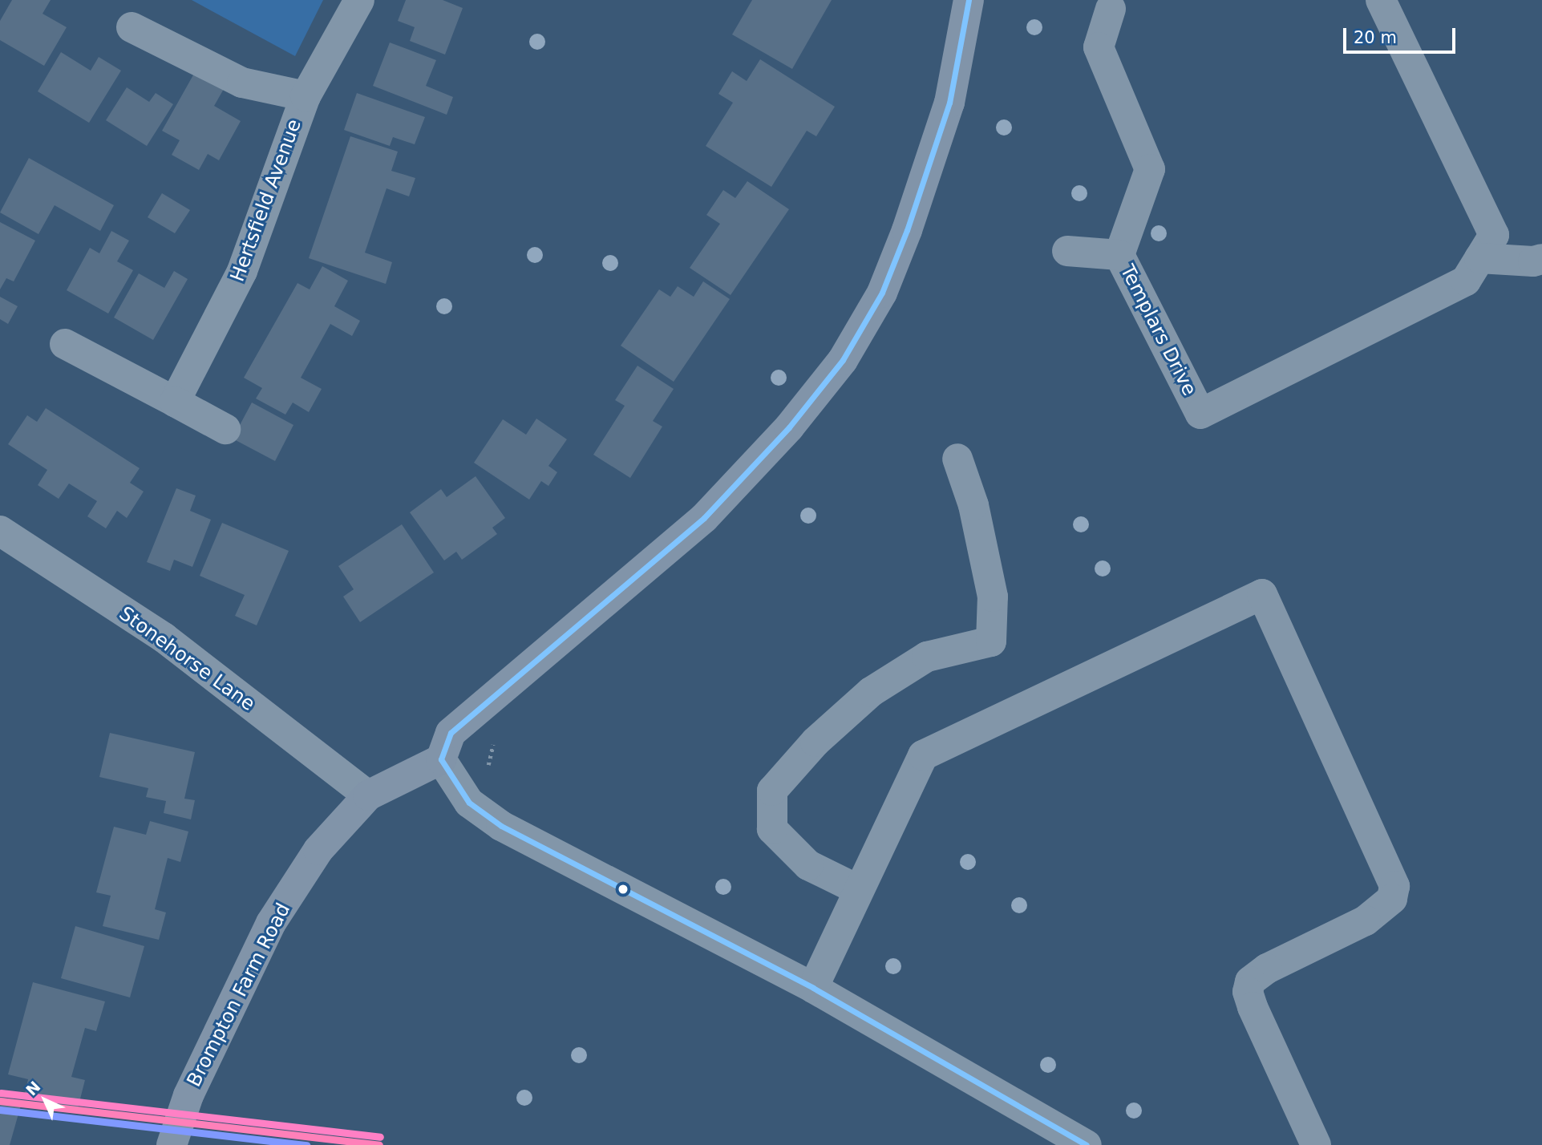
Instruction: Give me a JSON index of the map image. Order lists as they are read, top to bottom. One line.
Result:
{"streets":{"main road":["Brompton Farm Road"],"street":["Hertsfield Avenue","Templars Drive","Stonehorse Lane"]},"crossings":[["Stonehorse Lane","Brompton Farm Road"]],"scale_bar":"20 m","north":"top left"}
